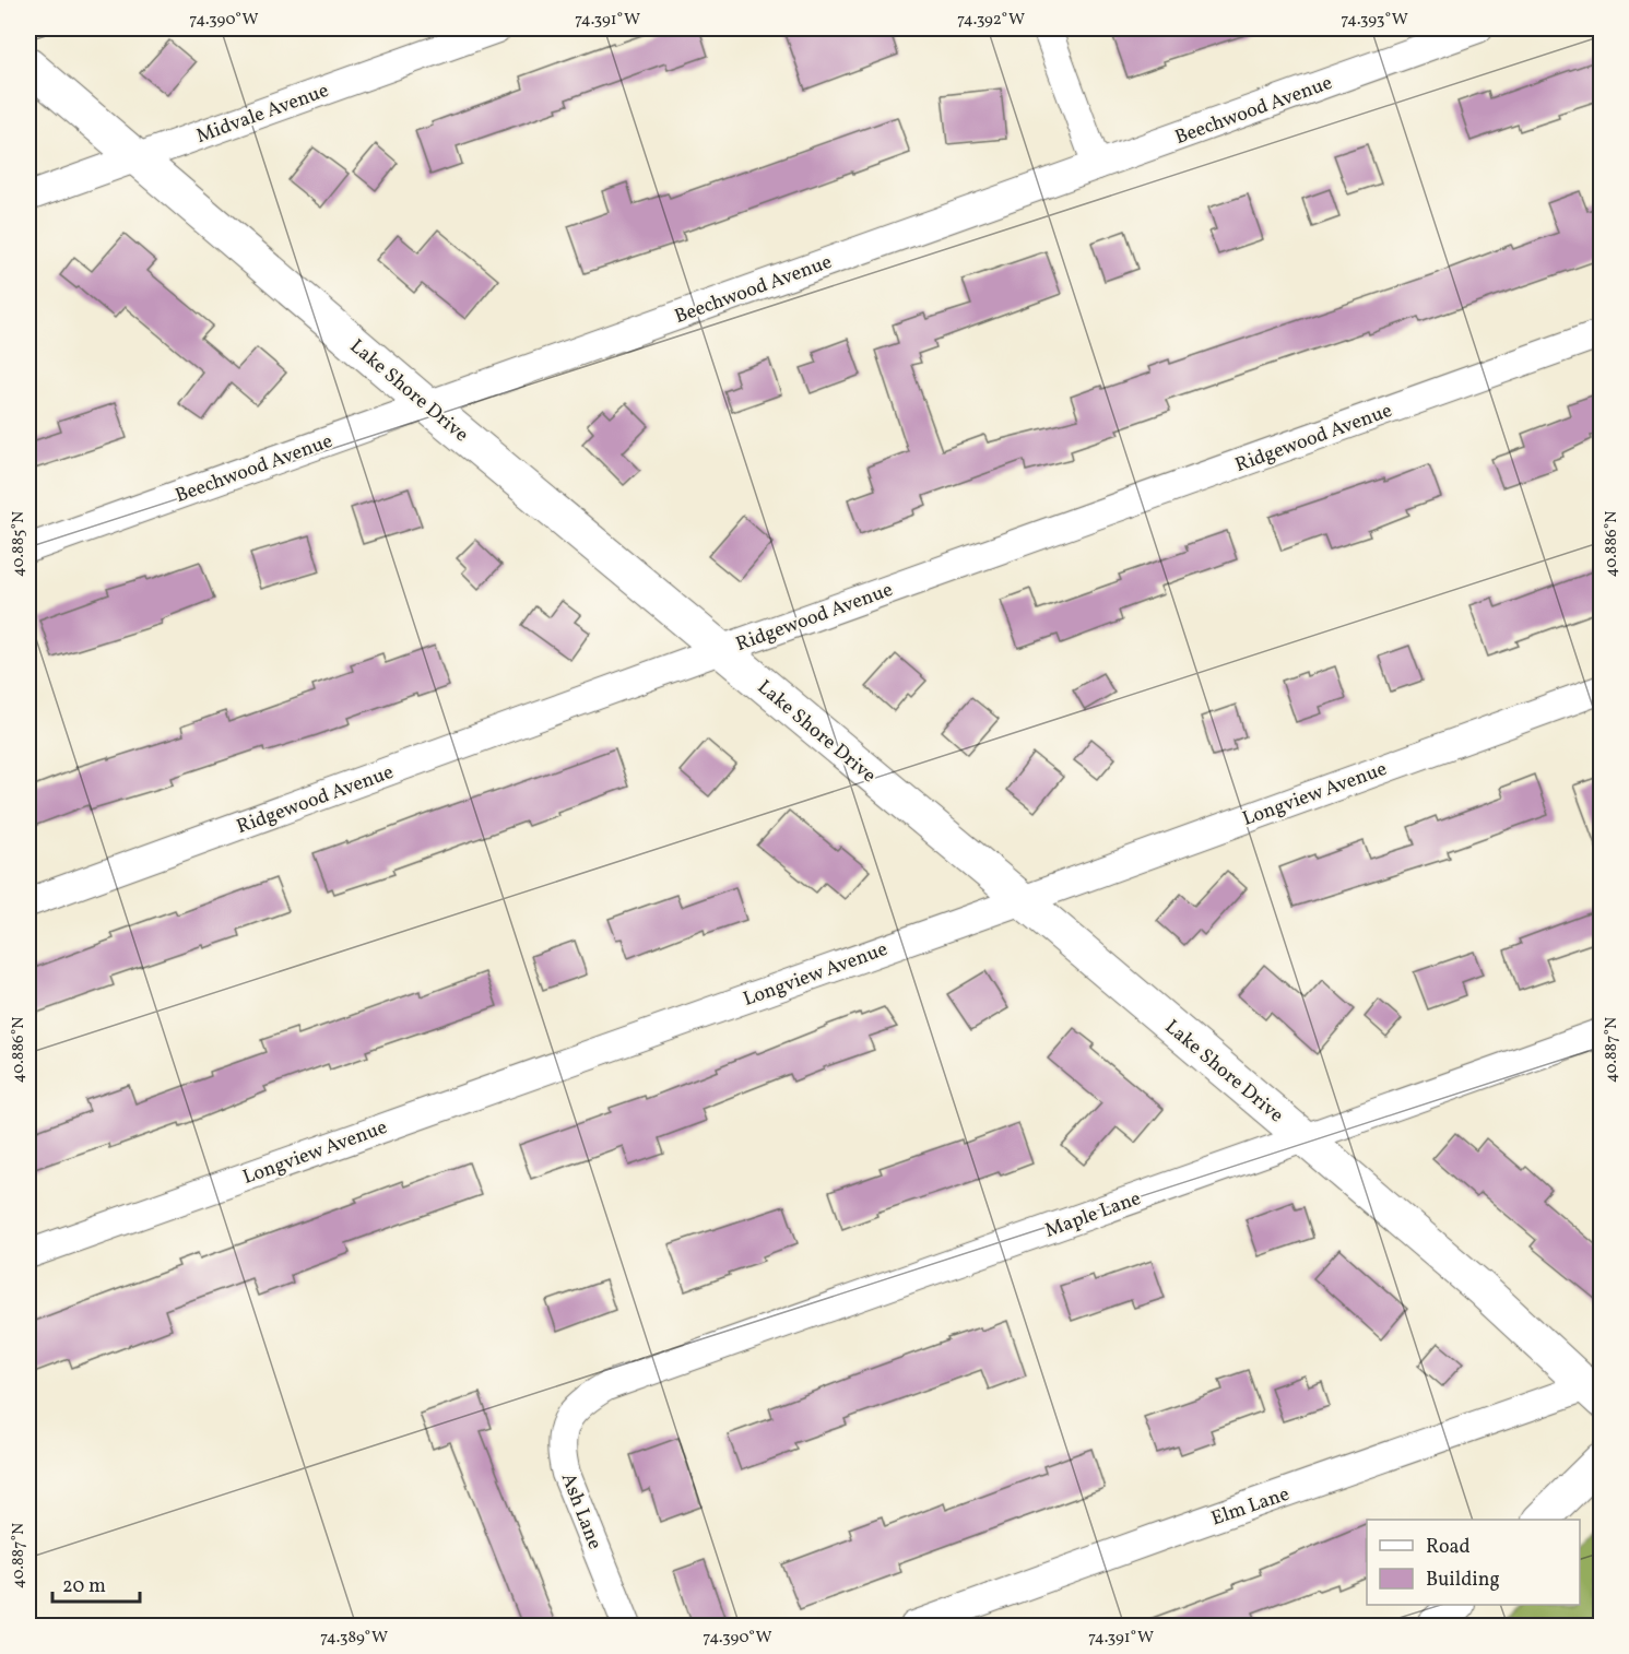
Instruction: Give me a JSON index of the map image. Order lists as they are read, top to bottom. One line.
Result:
{"streets":{"street":["Beechwood Avenue","Midvale Avenue","Lake Shore Drive","Ridgewood Avenue","Longview Avenue","Maple Lane","Elm Lane","Ash Lane"]},"crossings":[["Beechwood Avenue","Lake Shore Drive"],["Midvale Avenue","Lake Shore Drive"],["Lake Shore Drive","Ridgewood Avenue"],["Lake Shore Drive","Longview Avenue"],["Lake Shore Drive","Maple Lane"],["Lake Shore Drive","Elm Lane"],["Maple Lane","Ash Lane"]],"legend":["Road","Building"],"scale_bar":"20 m","coordinates":["74.390°W","74.391°W","74.392°W","74.393°W","40.886°N","40.885°N","40.887°N","74.389°W"]}
